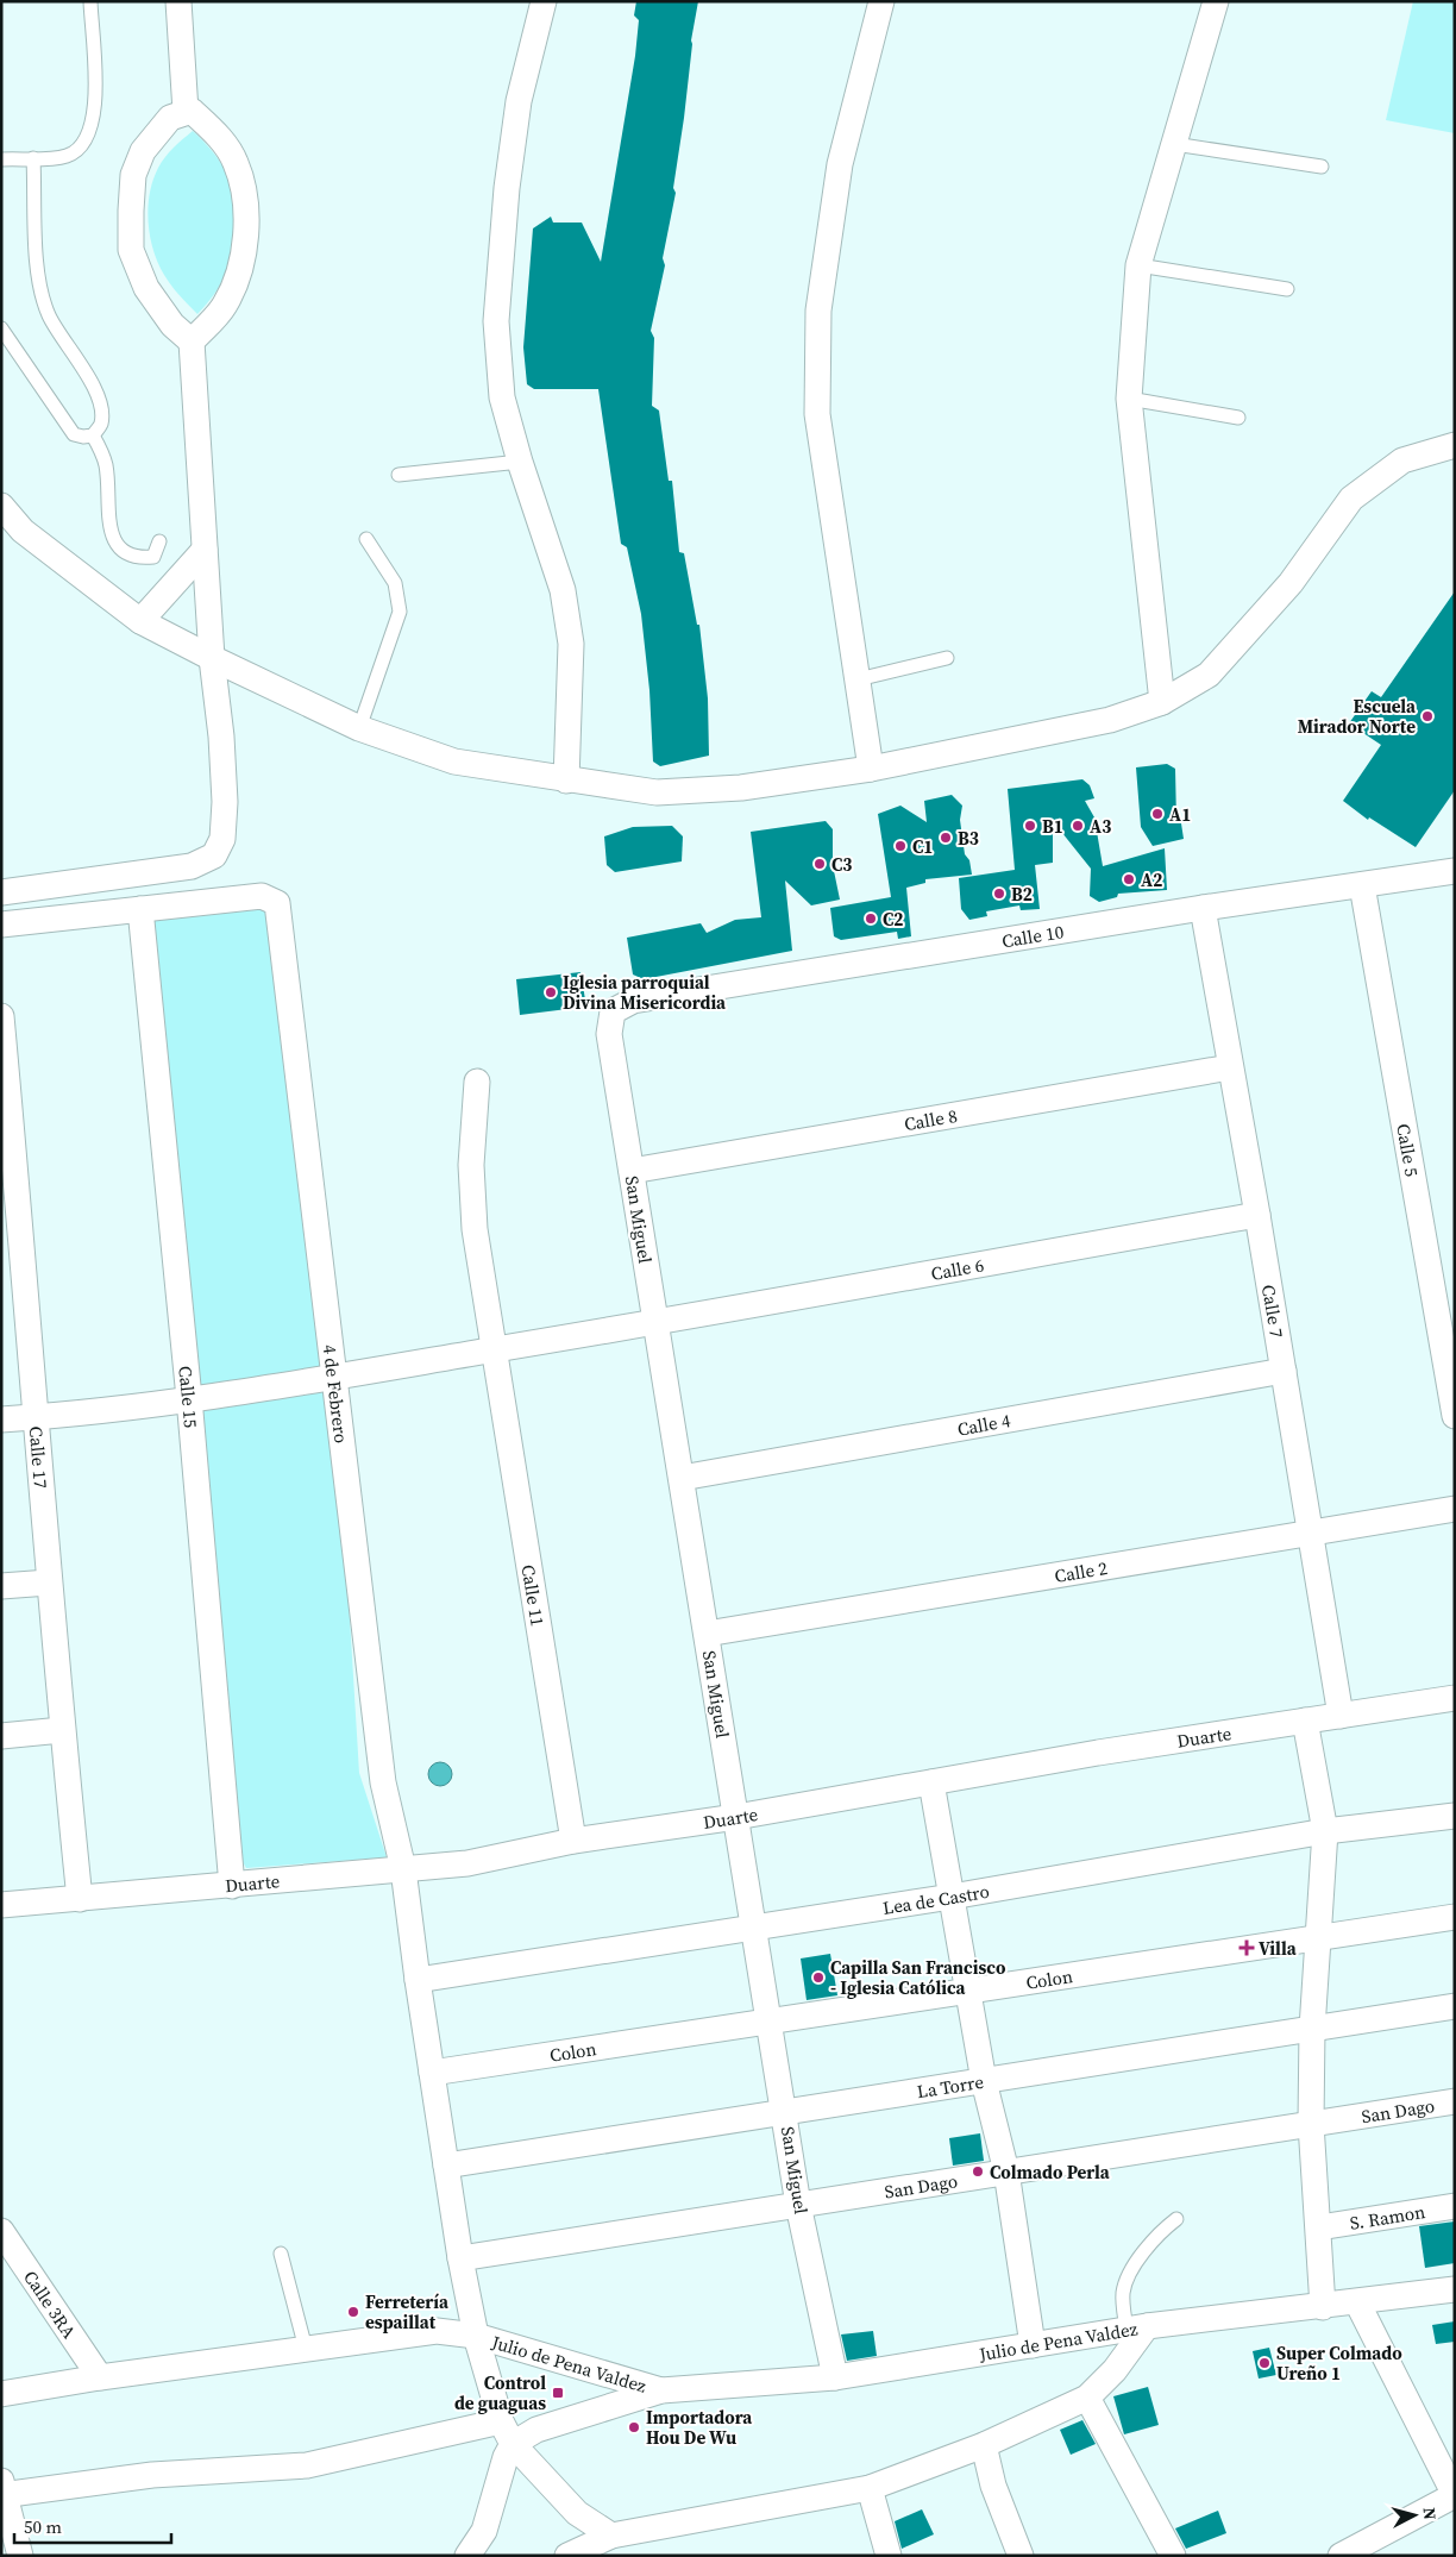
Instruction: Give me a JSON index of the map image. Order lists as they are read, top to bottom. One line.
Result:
{"streets":{"street":["Calle 10","Calle 8","Calle 5","San Miguel","Calle 6","Calle 7","4 de Febrero","Calle 15","Calle 4","Calle 17","Calle 2","Calle 11","Duarte","Lea de Castro","Colon","La Torre","San Dago","S. Ramon","Calle 3RA","Julio de Pena Valdez"]},"crossings":[["Calle 10","Calle 5"],["Calle 10","San Miguel"],["Calle 10","Calle 7"],["Calle 8","San Miguel"],["Calle 8","Calle 7"],["San Miguel","Calle 6"],["San Miguel","Calle 4"],["San Miguel","Calle 2"],["San Miguel","Duarte"],["San Miguel","Lea de Castro"],["San Miguel","Colon"],["San Miguel","La Torre"],["San Miguel","San Dago"],["San Miguel","Julio de Pena Valdez"],["Calle 6","Calle 7"],["Calle 6","4 de Febrero"],["Calle 6","Calle 15"],["Calle 6","Calle 17"],["Calle 6","Calle 11"],["Calle 7","Calle 4"],["Calle 7","Calle 2"],["Calle 7","Duarte"],["4 de Febrero","Calle 15"],["4 de Febrero","Duarte"],["4 de Febrero","Lea de Castro"],["4 de Febrero","Colon"],["4 de Febrero","La Torre"],["4 de Febrero","San Dago"],["4 de Febrero","Julio de Pena Valdez"],["Calle 15","Duarte"],["Calle 17","Duarte"],["Calle 11","Duarte"],["Calle 3RA","Julio de Pena Valdez"]],"places":{"other":["Escuela Mirador Norte","A1","B1","A3","B3","C1","C3","A2","B2","C2","Iglesia parroquial Divina Misericordia","Capilla San Francisco - Iglesia Católica","Colmado Perla","Ferretería espaillat","Super Colmado Ureño 1","Importadora Hou De Wu"],"health":["Villa"],"transit":["Control de guaguas"]},"scale_bar":"50 m","north":"right"}
